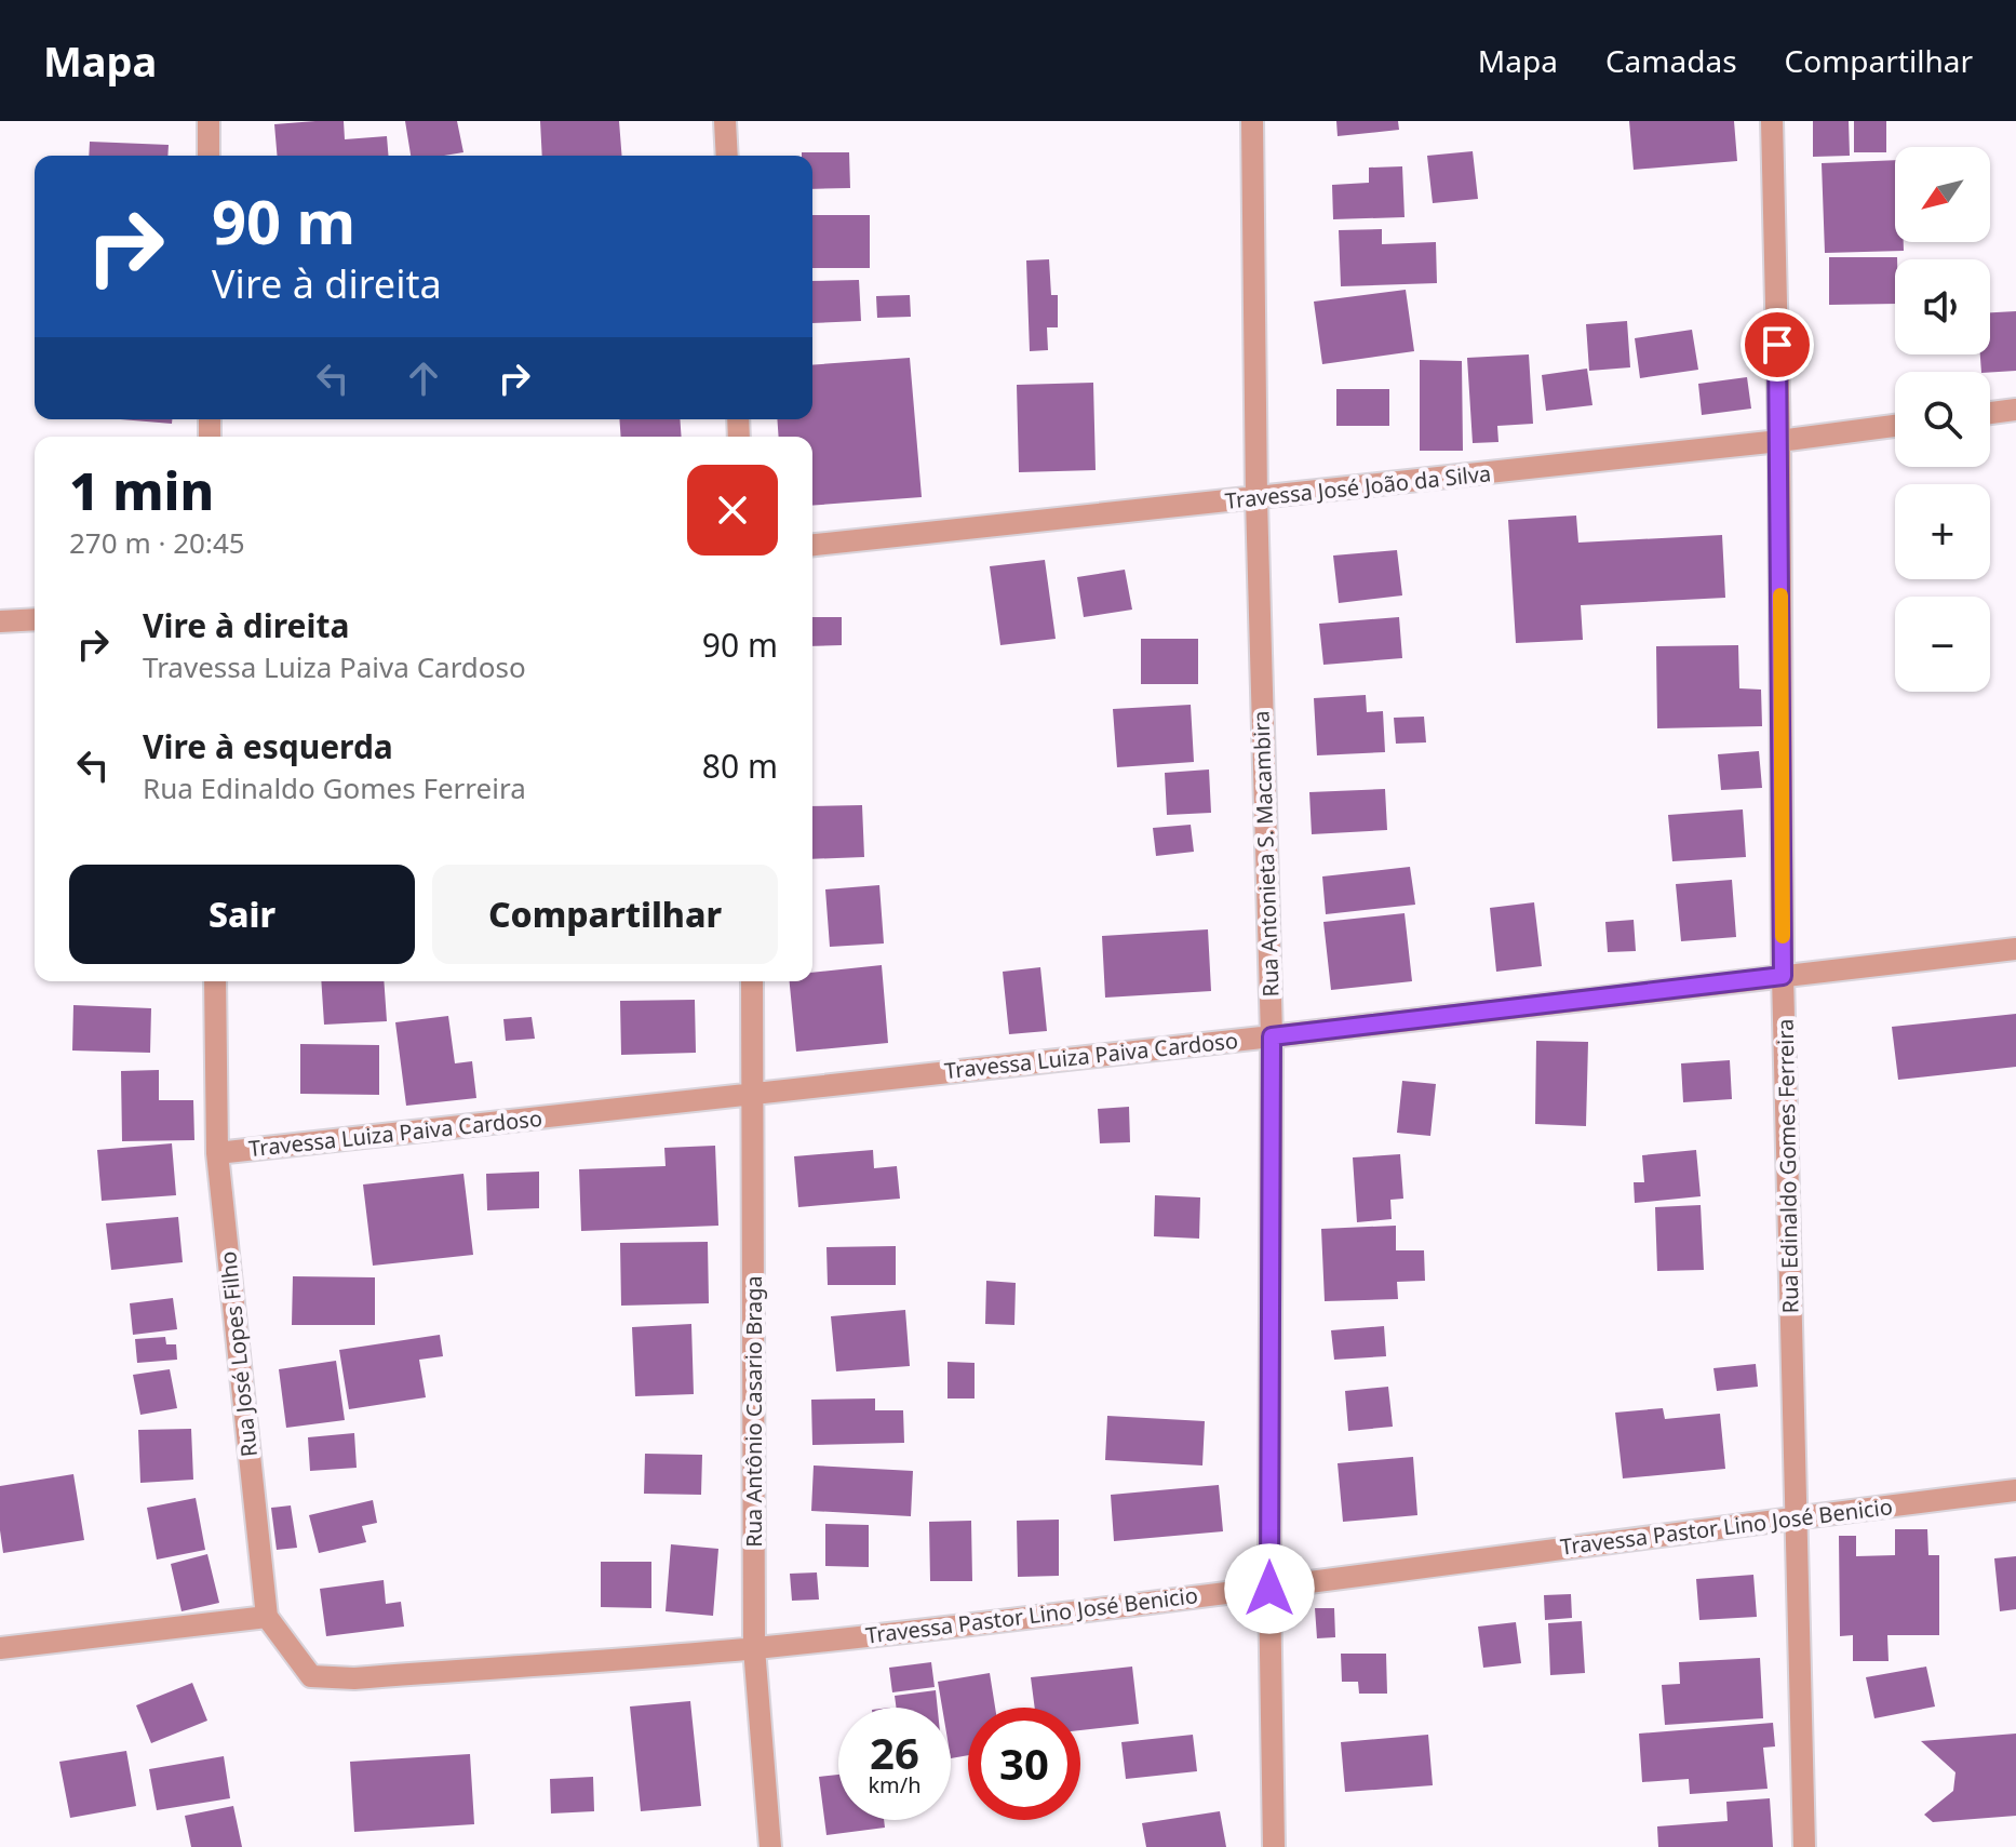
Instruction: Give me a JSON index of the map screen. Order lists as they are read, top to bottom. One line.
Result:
{"streets":{"street":["Travessa José João da Silva","Rua Antonieta S. Macambira","Travessa Luiza Paiva Cardoso","Rua Edinaldo Gomes Ferreira","Rua José Lopes Filho","Rua Antônio Casario Braga","Travessa Pastor Lino José Benicio"]},"crossings":[["Travessa José João da Silva","Rua Antonieta S. Macambira"],["Travessa José João da Silva","Rua Edinaldo Gomes Ferreira"],["Rua Antonieta S. Macambira","Travessa Luiza Paiva Cardoso"],["Rua Antonieta S. Macambira","Travessa Pastor Lino José Benicio"],["Travessa Luiza Paiva Cardoso","Rua Edinaldo Gomes Ferreira"],["Travessa Luiza Paiva Cardoso","Rua José Lopes Filho"],["Travessa Luiza Paiva Cardoso","Rua Antônio Casario Braga"],["Rua Edinaldo Gomes Ferreira","Travessa Pastor Lino José Benicio"],["Rua José Lopes Filho","Travessa Pastor Lino José Benicio"],["Rua Antônio Casario Braga","Travessa Pastor Lino José Benicio"]],"north":"bottom left","page":{"header":"Mapa","nav":["Mapa","Camadas","Compartilhar"],"map_buttons":["+","−"],"turn":["90 m","Vire à direita"],"heading":["1 min","270 m · 20:45"],"list":[{"name":"Vire à direita","note":"Travessa Luiza Paiva Cardoso","value":"90 m"},{"name":"Vire à esquerda","note":"Rua Edinaldo Gomes Ferreira","value":"80 m"}],"buttons":["Sair","Compartilhar"],"speed":"26 km/h","limit":"30"}}
